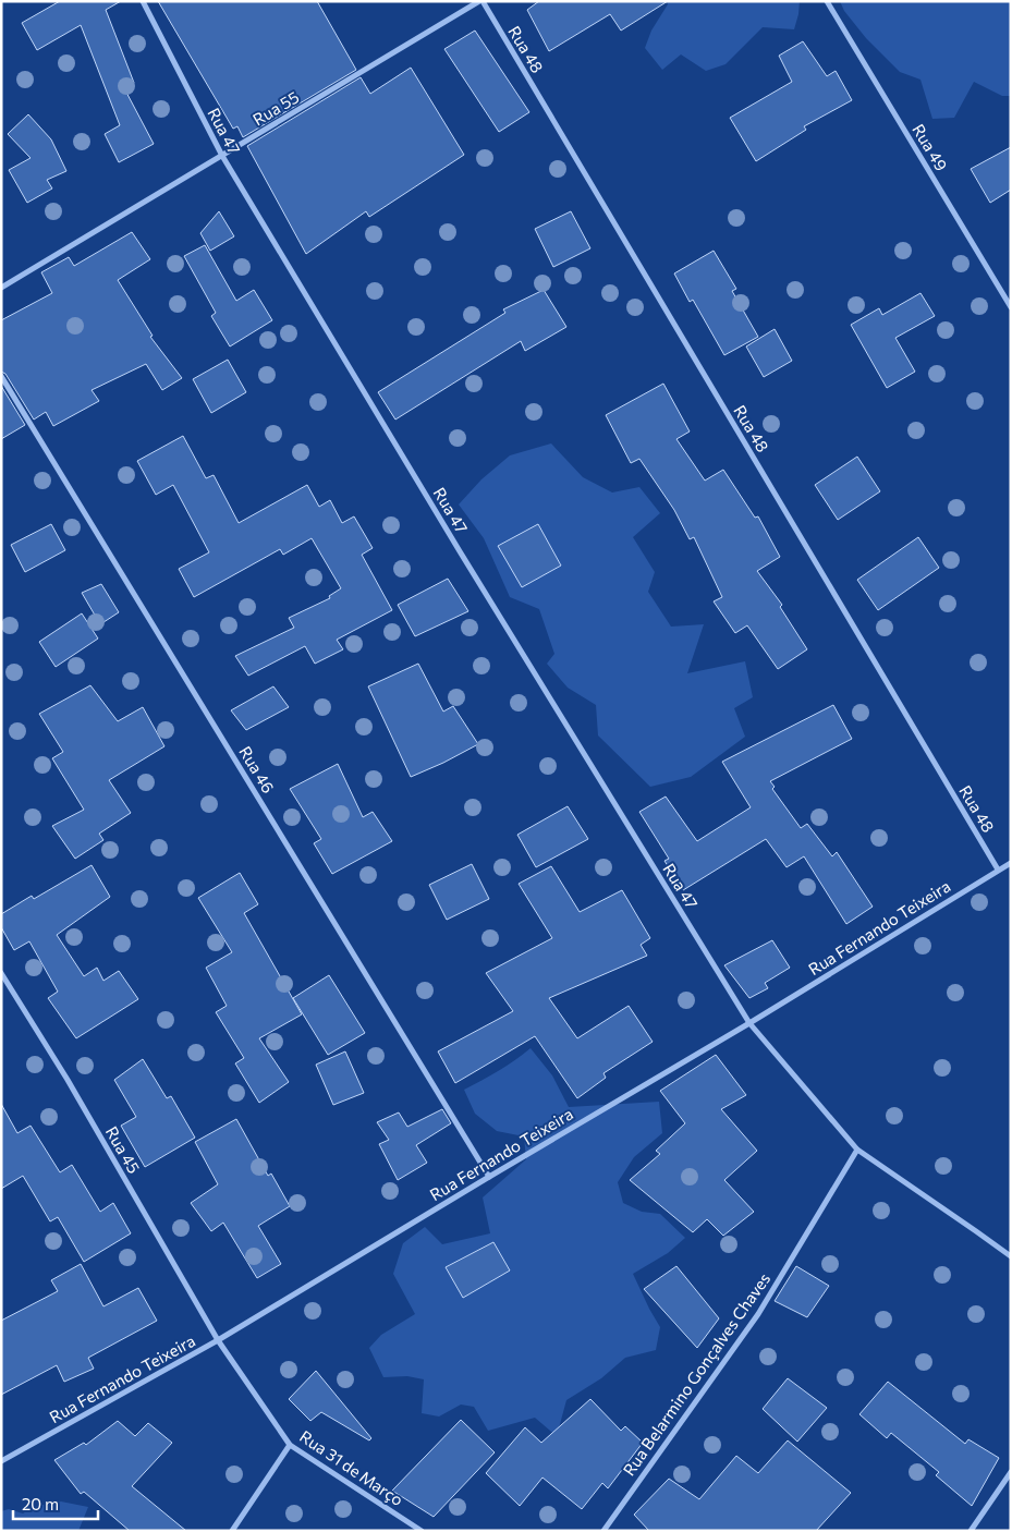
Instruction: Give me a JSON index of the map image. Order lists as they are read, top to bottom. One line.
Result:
{"streets":{"street":["Rua 48","Rua 55","Rua 47","Rua 49","Rua 46","Rua Fernando Teixeira","Rua 45","Rua Belarmino Gonçalves Chaves","Rua 31 de Março"]},"crossings":[["Rua 48","Rua 55"],["Rua 48","Rua Fernando Teixeira"],["Rua 55","Rua 47"],["Rua 47","Rua Fernando Teixeira"],["Rua 46","Rua Fernando Teixeira"],["Rua Fernando Teixeira","Rua 45"],["Rua Fernando Teixeira","Rua 31 de Março"],["Rua 45","Rua 31 de Março"]],"scale_bar":"20 m"}
